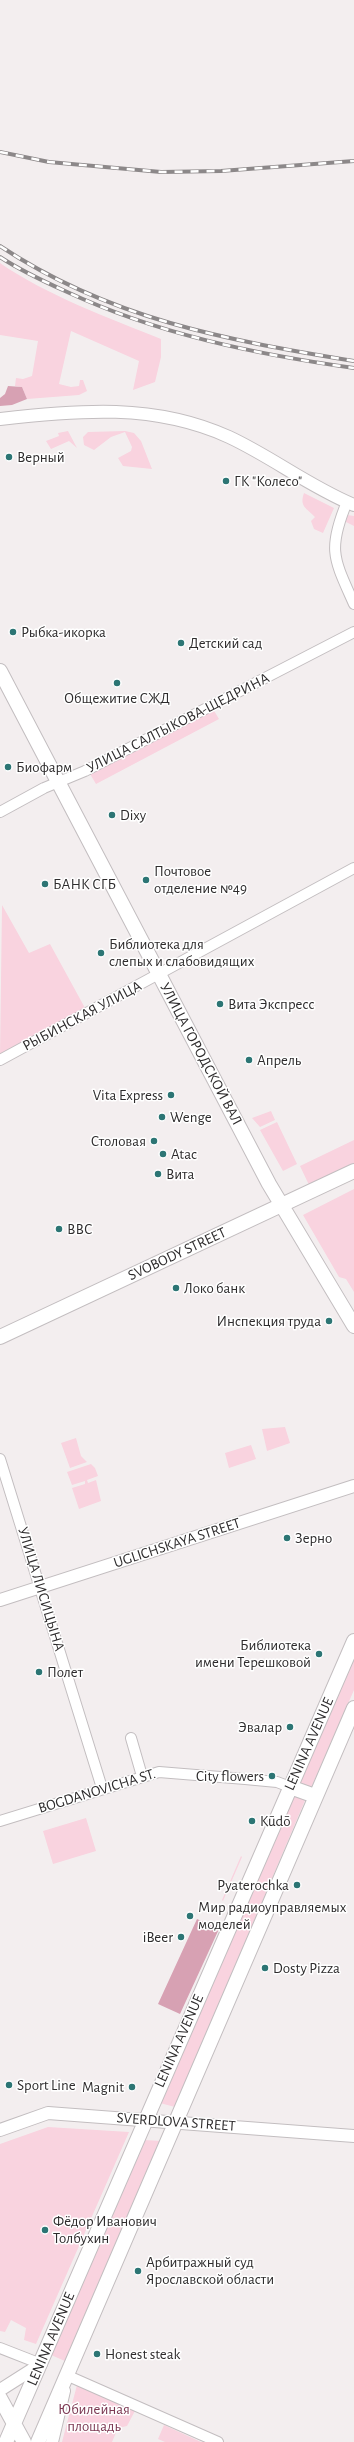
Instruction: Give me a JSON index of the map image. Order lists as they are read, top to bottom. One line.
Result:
{"streets":{"main road":["УЛИЦА ГОРОДСКОЙ ВАЛ","SVOBODY STREET","LENINA AVENUE"],"street":["УЛИЦА САЛТЫКОВА-ЩЕДРИНА","РЫБИНСКАЯ УЛИЦА","UGLICHSKAYA STREET","УЛИЦА ЛИСИЦЫНА","BOGDANOVICHA ST.","SVERDLOVA STREET"]},"crossings":[["УЛИЦА САЛТЫКОВА-ЩЕДРИНА","УЛИЦА ГОРОДСКОЙ ВАЛ"],["РЫБИНСКАЯ УЛИЦА","УЛИЦА ГОРОДСКОЙ ВАЛ"],["УЛИЦА ГОРОДСКОЙ ВАЛ","SVOBODY STREET"],["UGLICHSKAYA STREET","УЛИЦА ЛИСИЦЫНА"],["УЛИЦА ЛИСИЦЫНА","BOGDANOVICHA ST."],["LENINA AVENUE","BOGDANOVICHA ST."],["LENINA AVENUE","SVERDLOVA STREET"]],"parks":["Юбилейная площадь"],"places":["Верный","ГК \"Колесо\"","Рыбка-икорка","Детский сад","Общежитие СЖД","Биофарм","Dixy","Почтовое отделение №49","БАНК СГБ","Библиотека для слепых и слабовидящих","Вита Экспресс","Апрель","Vita Express","Wenge","Столовая","Atac","Вита","ВВС","Локо банк","Инспекция труда","Зерно","Библиотека имени Терешковой","Полет","Эвалар","City flowers","Kūdō","Pyaterochka","Мир радиоуправляемых моделей","iBeer","Dosty Pizza","Sport Line","Magnit","Фёдор Иванович Толбухин","Арбитражный суд Ярославской области","Honest steak"]}
